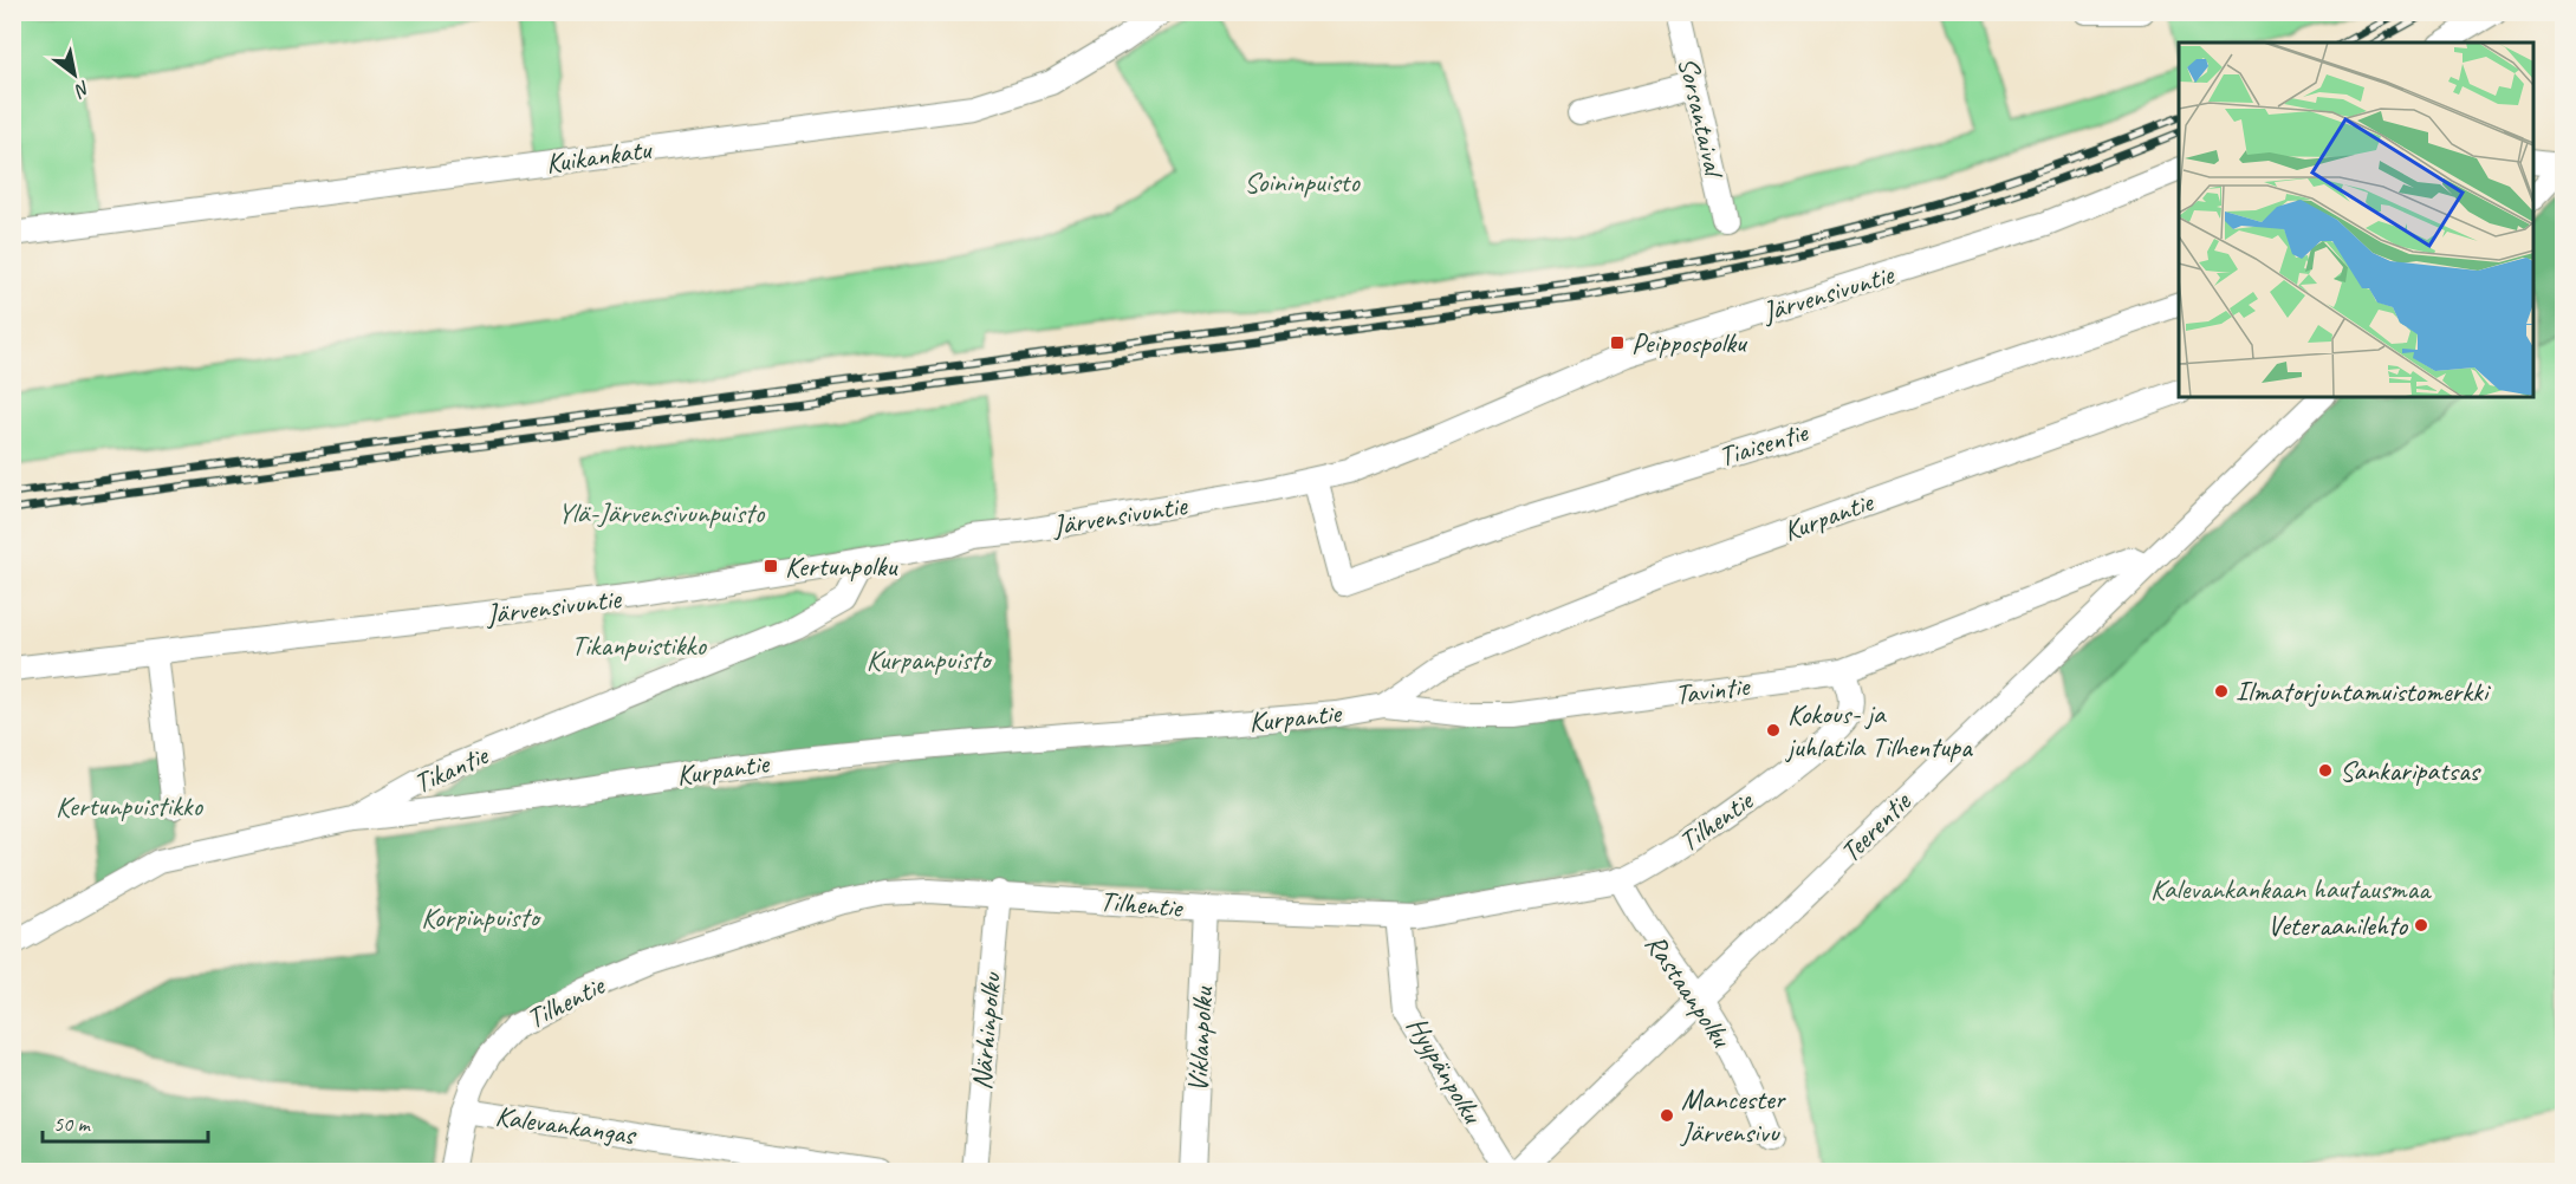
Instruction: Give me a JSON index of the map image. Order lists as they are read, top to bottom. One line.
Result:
{"streets":{"street":["Sorsantaival","Kuikankatu","Järvensivuntie","Tiaisentie","Kurpantie","Tavintie","Tikantie","Tilhentie","Teerentie","Rastaanpolku","Närhinpolku","Viklanpolku","Hyypänpolku","Kalevankangas"]},"crossings":[["Järvensivuntie","Tiaisentie"],["Järvensivuntie","Tikantie"],["Kurpantie","Tavintie"],["Kurpantie","Tikantie"],["Tavintie","Tilhentie"],["Tavintie","Teerentie"],["Tilhentie","Rastaanpolku"],["Tilhentie","Närhinpolku"],["Tilhentie","Viklanpolku"],["Tilhentie","Hyypänpolku"],["Tilhentie","Kalevankangas"],["Teerentie","Rastaanpolku"]],"parks":["Soininpuisto","Ylä-Järvensivunpuisto","Tikanpuistikko","Kurpanpuisto","Kertunpuistikko","Kalevankankaan hautausmaa","Korpinpuisto"],"places":{"transit":["Peippospolku","Kertunpolku"],"other":["Ilmatorjuntamuistomerkki","Kokous- ja juhlatila Tilhentupa","Sankaripatsas","Veteraanilehto","Mancester Järvensivu"]},"scale_bar":"50 m","north":"bottom right"}
